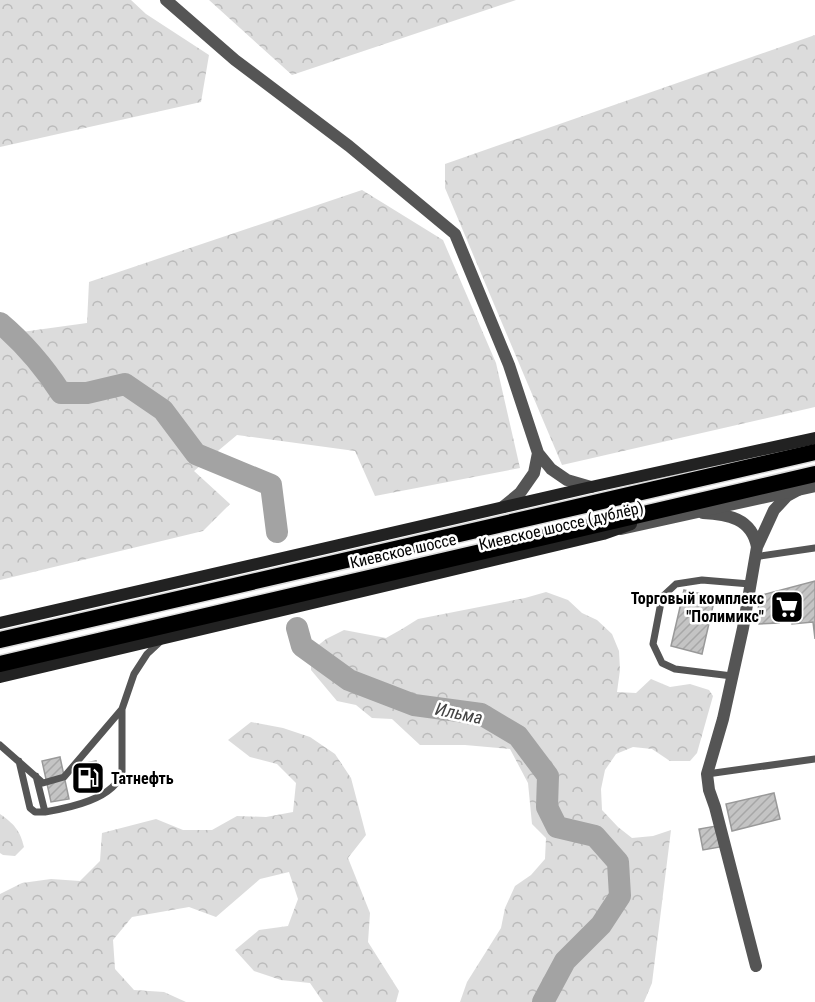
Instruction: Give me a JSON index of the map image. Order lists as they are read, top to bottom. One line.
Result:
{"streets":{"highway":["Киевское шоссе"],"main road":["Киевское шоссе (дублёр)"]},"crossings":[["Киевское шоссе (дублёр)","Киевское шоссе"]],"water":["Ильма"],"places":{"supermarket":["Торговый комплекс \"Полимикс\""],"fuel station":["Татнефть"]}}
